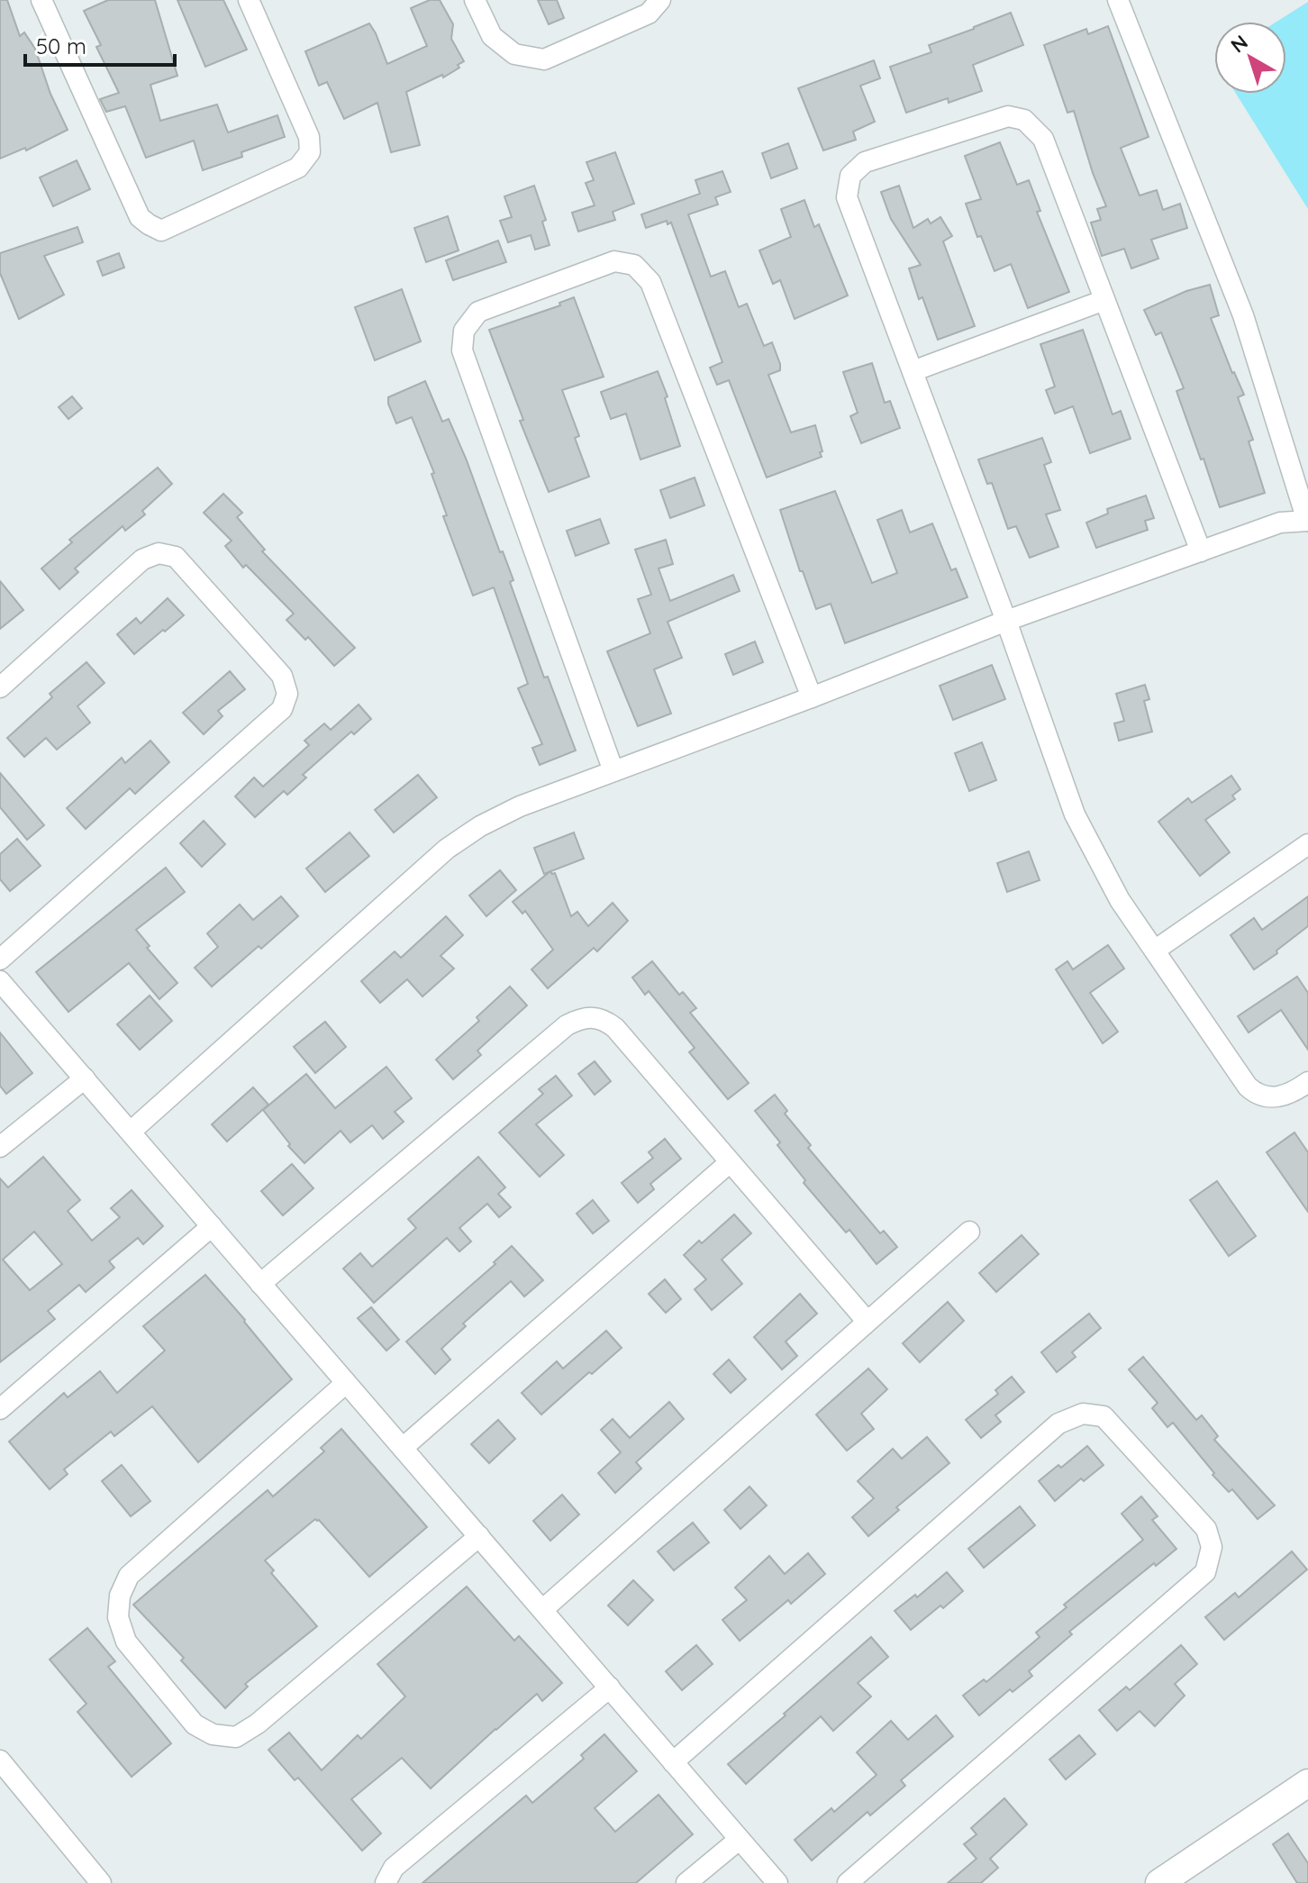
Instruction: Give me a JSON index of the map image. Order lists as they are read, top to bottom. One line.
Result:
{"scale_bar":"50 m","north":"top left"}
